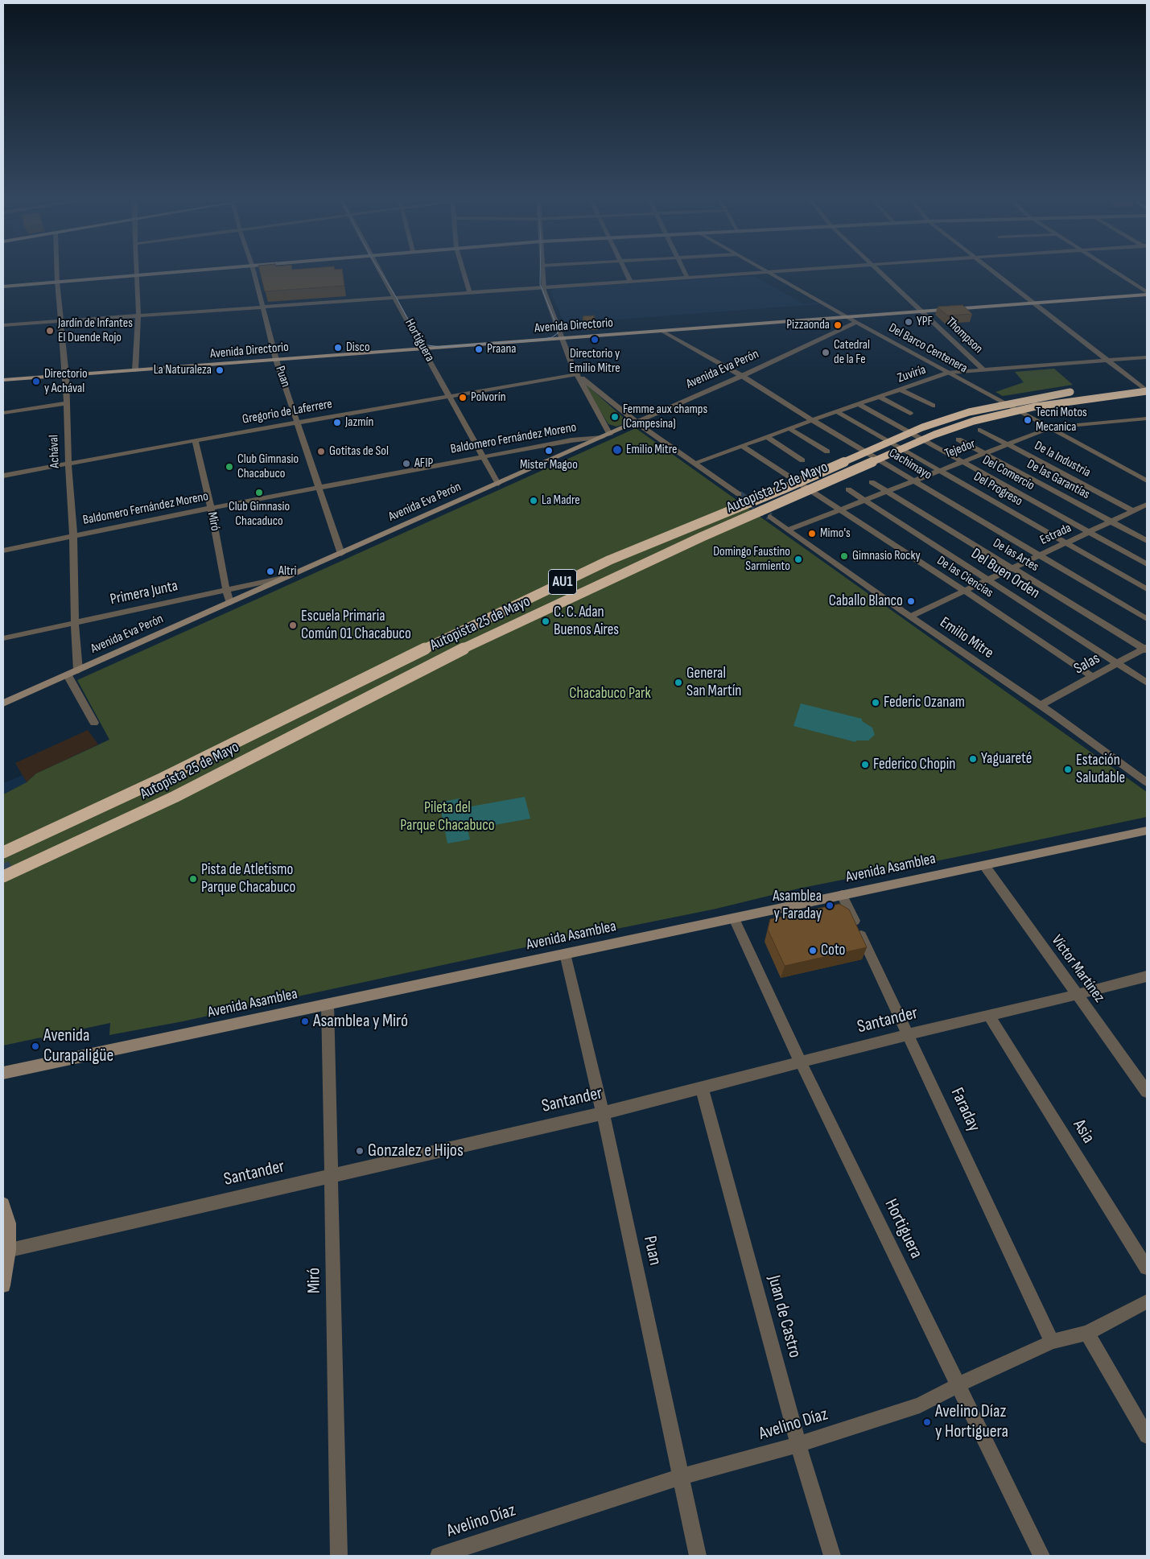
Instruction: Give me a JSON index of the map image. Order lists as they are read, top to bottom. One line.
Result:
{"streets":{"highway":["Autopista 25 de Mayo","AU1"],"main road":["Avenida Directorio","Avenida Eva Perón","Avenida Asamblea"],"street":["Thompson","Hortiguera","Del Barco Centenera","Zuviría","Puan","Gregorio de Laferrere","Baldomero Fernández Moreno","Tejedor","Achával","De la Industria","Cachimayo","Del Comercio","De las Garantías","Del Progreso","Miró","Estrada","De las Artes","Del Buen Orden","De las Ciencias","Primera Junta","Emilio Mitre","Salas","Víctor Martínez","Santander","Faraday","Asia","Juan de Castro","Avelino Díaz"]},"crossings":[["Avenida Directorio","Thompson"],["Avenida Directorio","Hortiguera"],["Avenida Directorio","Del Barco Centenera"],["Avenida Directorio","Puan"],["Avenida Directorio","Achával"],["Avenida Directorio","Cachimayo"],["Thompson","Zuviría"],["Hortiguera","Avenida Eva Perón"],["Hortiguera","Gregorio de Laferrere"],["Hortiguera","Baldomero Fernández Moreno"],["Hortiguera","Avenida Asamblea"],["Hortiguera","Santander"],["Hortiguera","Avelino Díaz"],["Del Barco Centenera","Avenida Eva Perón"],["Del Barco Centenera","Zuviría"],["Del Barco Centenera","Tejedor"],["Avenida Eva Perón","Puan"],["Avenida Eva Perón","Baldomero Fernández Moreno"],["Avenida Eva Perón","Achával"],["Avenida Eva Perón","Cachimayo"],["Avenida Eva Perón","Miró"],["Avenida Eva Perón","Primera Junta"],["Zuviría","Cachimayo"],["Zuviría","Del Comercio"],["Zuviría","Del Progreso"],["Zuviría","De las Ciencias"],["Puan","Gregorio de Laferrere"],["Puan","Baldomero Fernández Moreno"],["Puan","Avenida Asamblea"],["Puan","Santander"],["Puan","Avelino Díaz"],["Gregorio de Laferrere","Achával"],["Gregorio de Laferrere","Miró"],["Baldomero Fernández Moreno","Achával"],["Baldomero Fernández Moreno","Miró"],["Tejedor","De la Industria"],["Tejedor","Cachimayo"],["Tejedor","Del Comercio"],["Tejedor","De las Garantías"],["Tejedor","Del Progreso"],["Tejedor","De las Artes"],["Tejedor","Del Buen Orden"],["Tejedor","De las Ciencias"],["Tejedor","Emilio Mitre"],["Achával","Primera Junta"],["De la Industria","Estrada"],["Cachimayo","Estrada"],["Del Comercio","Estrada"],["De las Garantías","Estrada"],["Del Progreso","Estrada"],["Miró","Primera Junta"],["Miró","Avenida Asamblea"],["Miró","Santander"],["Estrada","De las Artes"],["Estrada","Del Buen Orden"],["Estrada","De las Ciencias"],["Estrada","Emilio Mitre"],["De las Artes","Salas"],["Del Buen Orden","Salas"],["De las Ciencias","Salas"],["Emilio Mitre","Salas"],["Avenida Asamblea","Víctor Martínez"],["Avenida Asamblea","Faraday"],["Víctor Martínez","Santander"],["Santander","Faraday"],["Santander","Asia"],["Santander","Juan de Castro"],["Faraday","Avelino Díaz"],["Juan de Castro","Avelino Díaz"]],"parks":["Chacabuco Park","Pileta del Parque Chacabuco"],"places":["YPF","Pizzaonda","Jardín de Infantes El Duende Rojo","Directorio y Emilio Mitre","Disco","Praana","Catedral de la Fe","La Naturaleza","Directorio y Achával","Polvorín","Femme aux champs (Campesina)","Tecni Motos Mecanica","Jazmín","Emilio Mitre","Mister Magoo","Gotitas de Sol","AFIP","Club Gimnasio Chacabuco","Club Gimnasio Chacaduco","La Madre","Mimo's","Gimnasio Rocky","Domingo Faustino Sarmiento","Altri","Caballo Blanco","C. C. Adan Buenos Aires","Escuela Primaria Común 01 Chacabuco","General San Martín","Federic Ozanam","Yaguareté","Federico Chopin","Estación Saludable","Pista de Atletismo Parque Chacabuco","Asamblea y Faraday","Coto","Asamblea y Miró","Avenida Curapaligüe","Gonzalez e Hijos","Avelino Díaz y Hortiguera"]}
